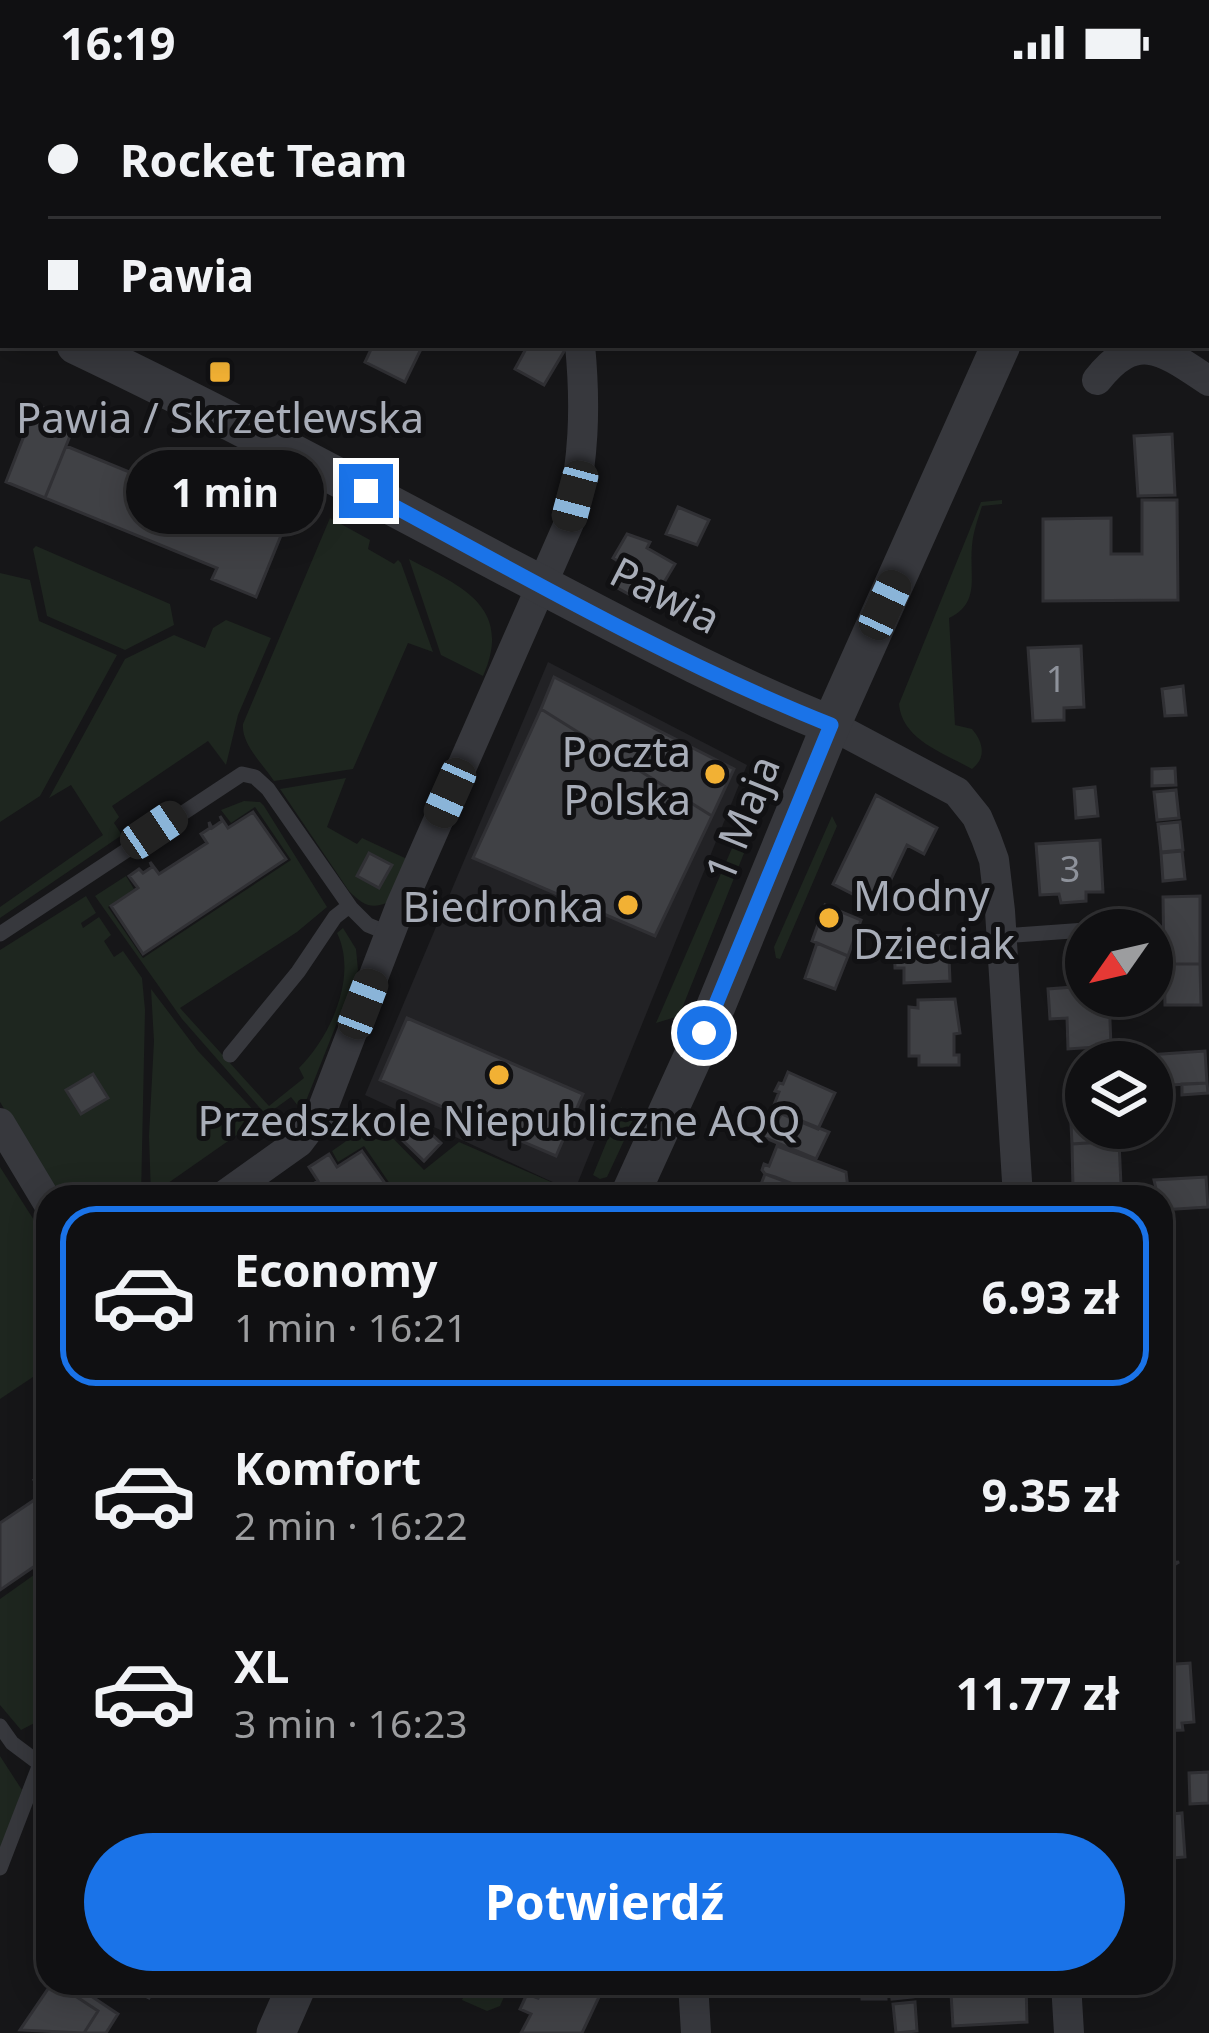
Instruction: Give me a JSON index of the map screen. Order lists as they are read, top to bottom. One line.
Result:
{"streets":{"street":["Pawia","1 Maja"]},"crossings":[["Pawia","1 Maja"]],"places":{"transit":["Pawia / Skrzetlewska"],"other":["Poczta Polska","Biedronka","Modny Dzieciak","Przedszkole Niepubliczne AQQ"]},"house_numbers":["1","3"],"north":"bottom left","page":{"status":"16:19","banner":["Rocket Team","Pawia"],"bubble":"1 min","list":[{"name":"Economy","note":"1 min · 16:21","value":"6.93 zł"},{"name":"Komfort","note":"2 min · 16:22","value":"9.35 zł"},{"name":"XL","note":"3 min · 16:23","value":"11.77 zł"}],"buttons":"Potwierdź"}}
